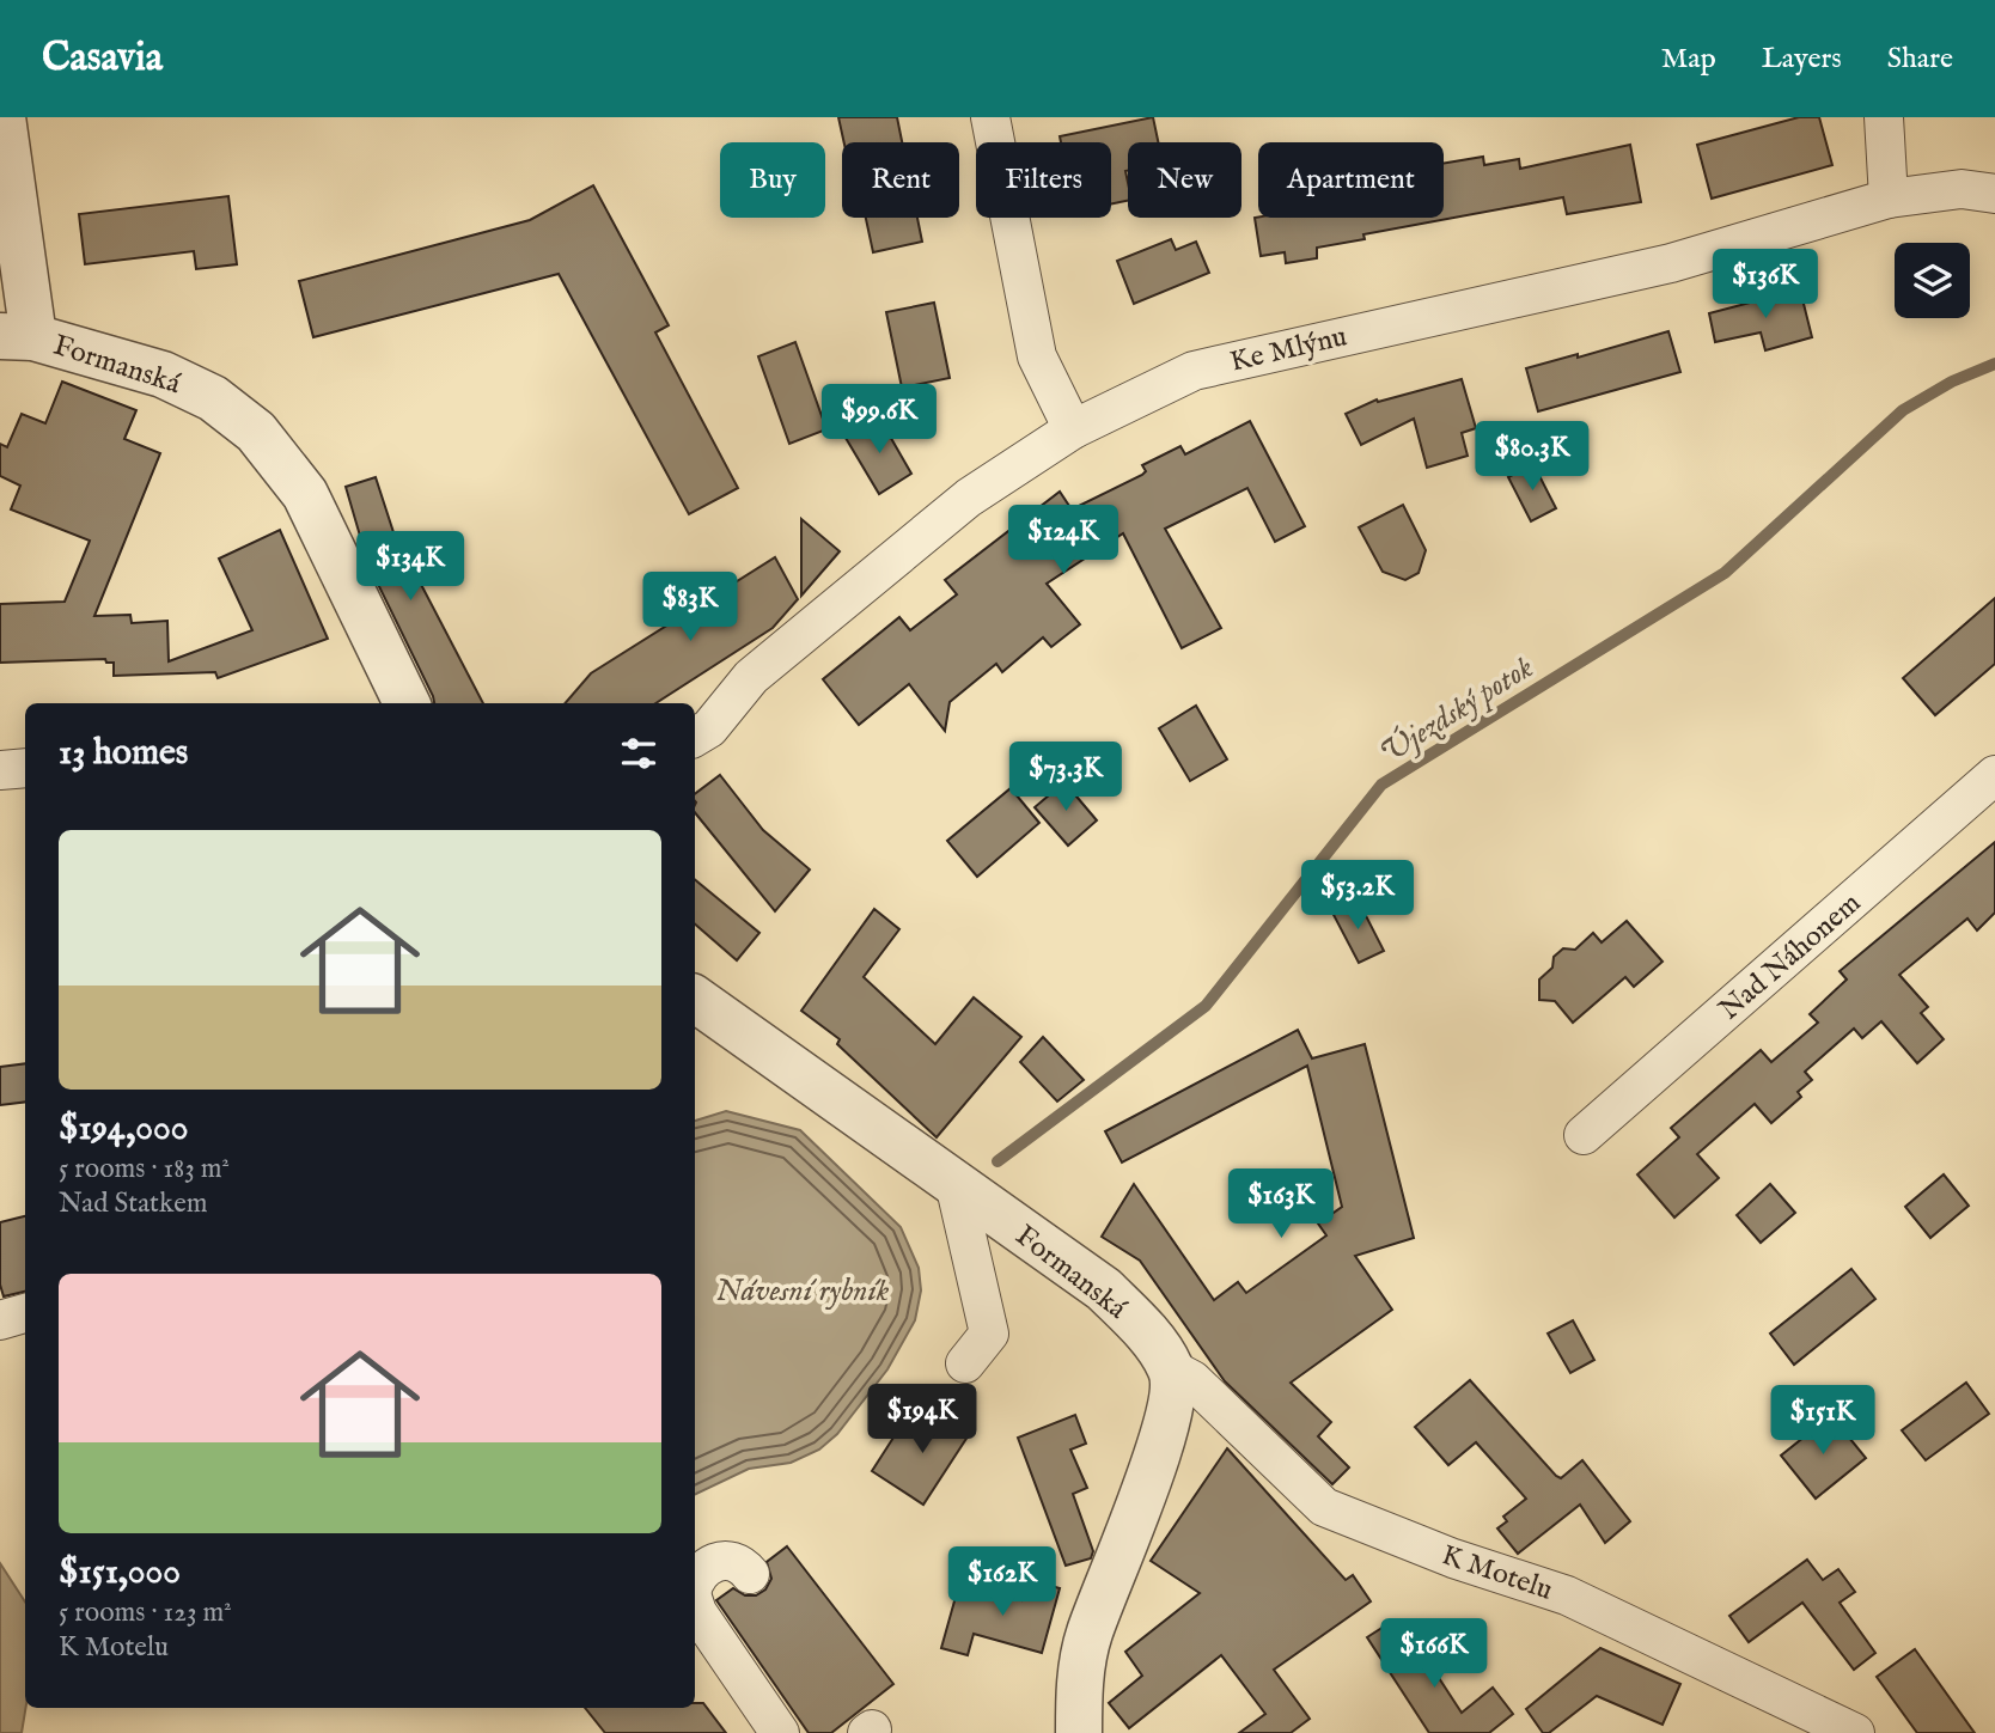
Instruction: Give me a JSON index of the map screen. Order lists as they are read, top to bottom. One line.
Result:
{"streets":{"street":["Ke Mlýnu","Formanská","Nad Náhonem","K Motelu"]},"crossings":[["Formanská","K Motelu"]],"water":["Újezdský potok","Návesní rybník"],"page":{"header":"Casavia","nav":["Map","Layers","Share"],"chip":["Buy","Rent","Filters","New","Apartment"],"price":["$136K","$99.6K","$80.3K","$124K","$134K","$83K","$73.3K","$53.2K","$163K","$194K","$151K","$162K","$166K"],"heading":"13 homes","list":[{"name":"$194,000","note":"5 rooms · 183 m² · Nad Statkem"},{"name":"$151,000","note":"5 rooms · 123 m² · K Motelu"}]}}
